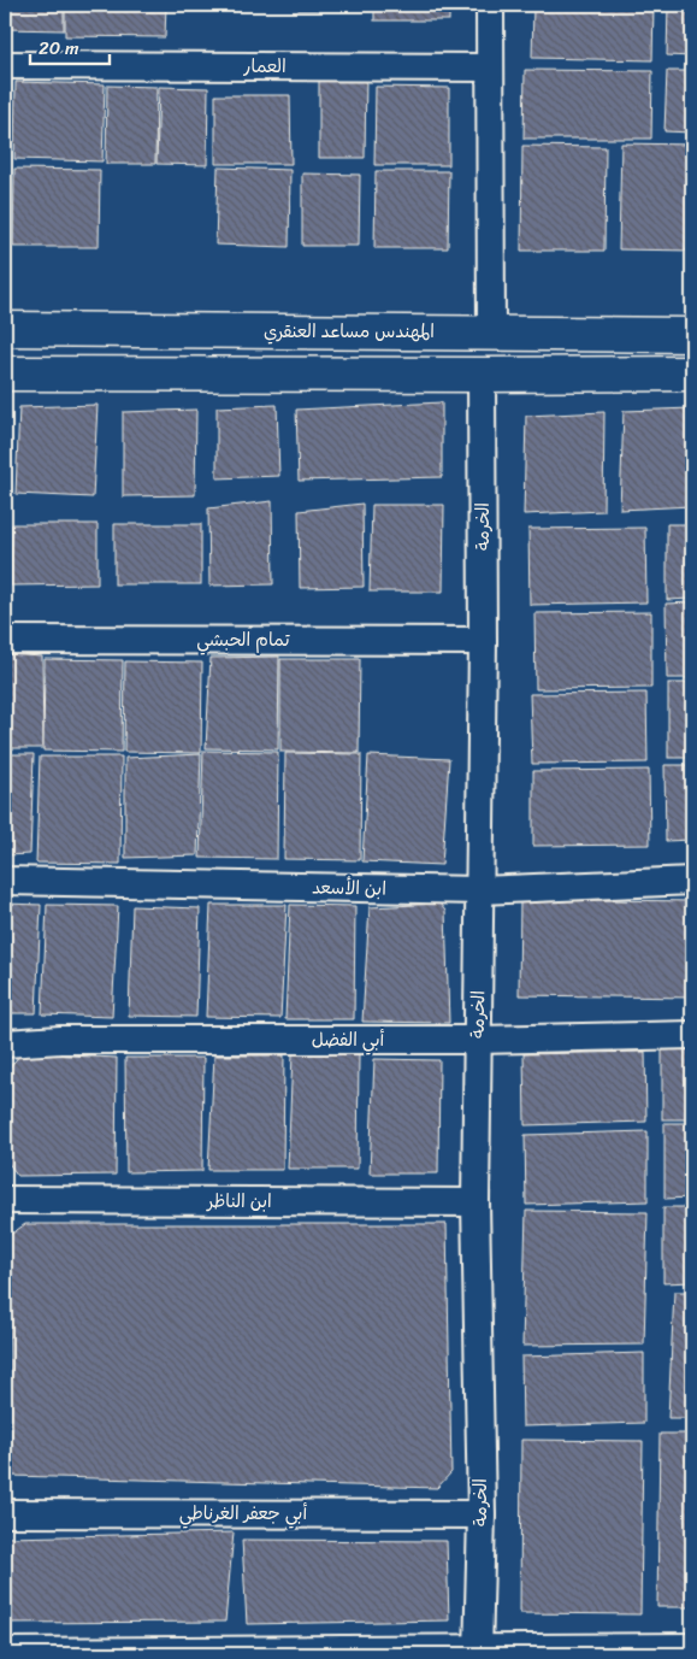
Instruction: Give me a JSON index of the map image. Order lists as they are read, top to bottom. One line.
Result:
{"streets":{"street":["العمار","المهندس مساعد العنقري","الخرمة","تمام الحبشي","ابن الأسعد","أبي الفضل","ابن الناظر","أبي جعفر الغرناطي"]},"crossings":[["الخرمة","تمام الحبشي"],["الخرمة","ابن الأسعد"],["الخرمة","أبي الفضل"],["الخرمة","ابن الناظر"],["الخرمة","أبي جعفر الغرناطي"]],"scale_bar":"20 m"}
